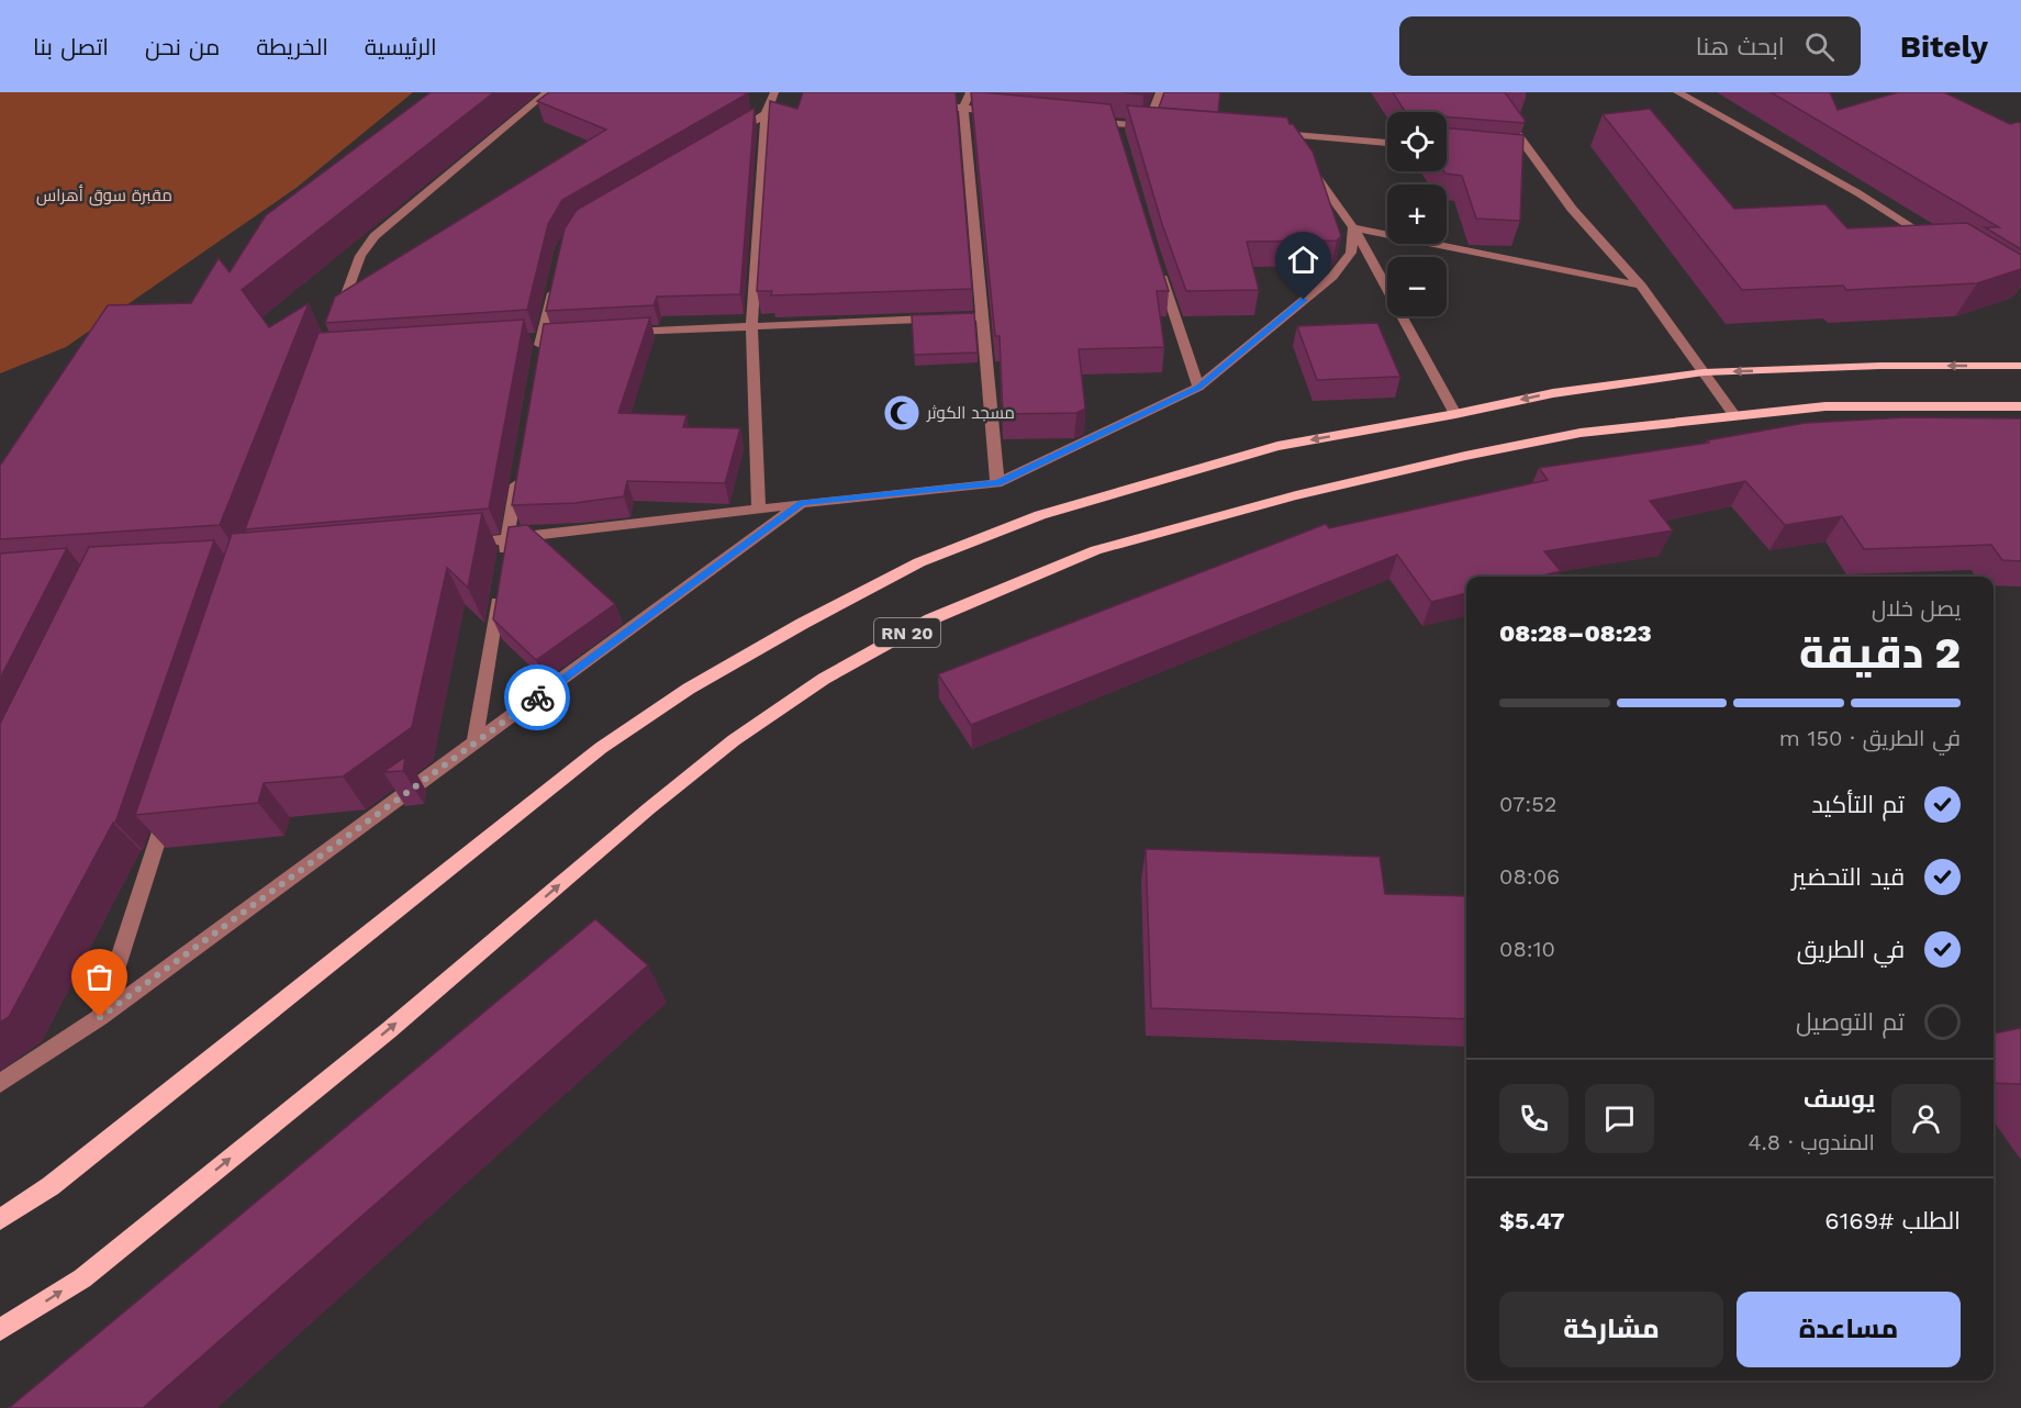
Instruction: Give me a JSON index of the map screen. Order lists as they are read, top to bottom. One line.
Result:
{"streets":{"main road":["RN 20"]},"parks":["مقبرة سوق أهراس"],"places":{"mosque":["مسجد الكوثر"]},"page":{"header":"Bitely","search":"ابحث هنا","nav":["الرئيسية","الخريطة","من نحن","اتصل بنا"],"map_buttons":["+","−"],"heading":["2 دقيقة","يصل خلال","08:23–08:28"],"panel":["يوسف","المندوب · 4.8","الطلب #6169","$5.47"],"bar":"في الطريق · 150 m","list":[["تم التأكيد","07:52"],["قيد التحضير","08:06"],["في الطريق","08:10"],"تم التوصيل"],"buttons":["مساعدة","مشاركة"]}}
